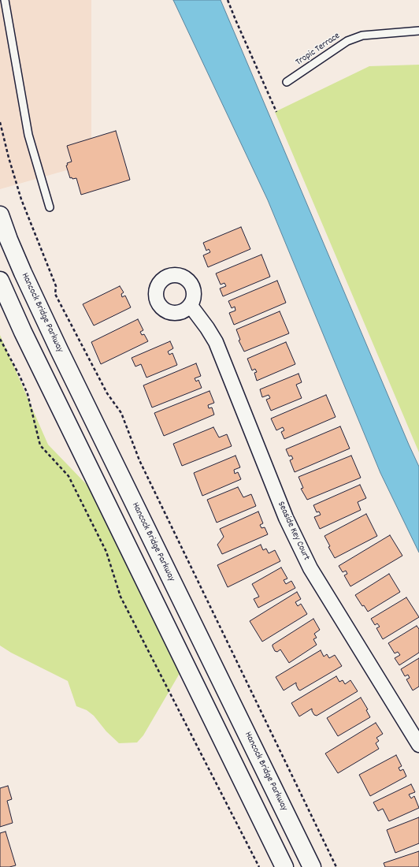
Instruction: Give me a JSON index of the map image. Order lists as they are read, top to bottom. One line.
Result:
{"streets":{"main road":["Hancock Bridge Parkway"],"street":["Seaside Key Court"],"lane":["Tropic Terrace"]}}
